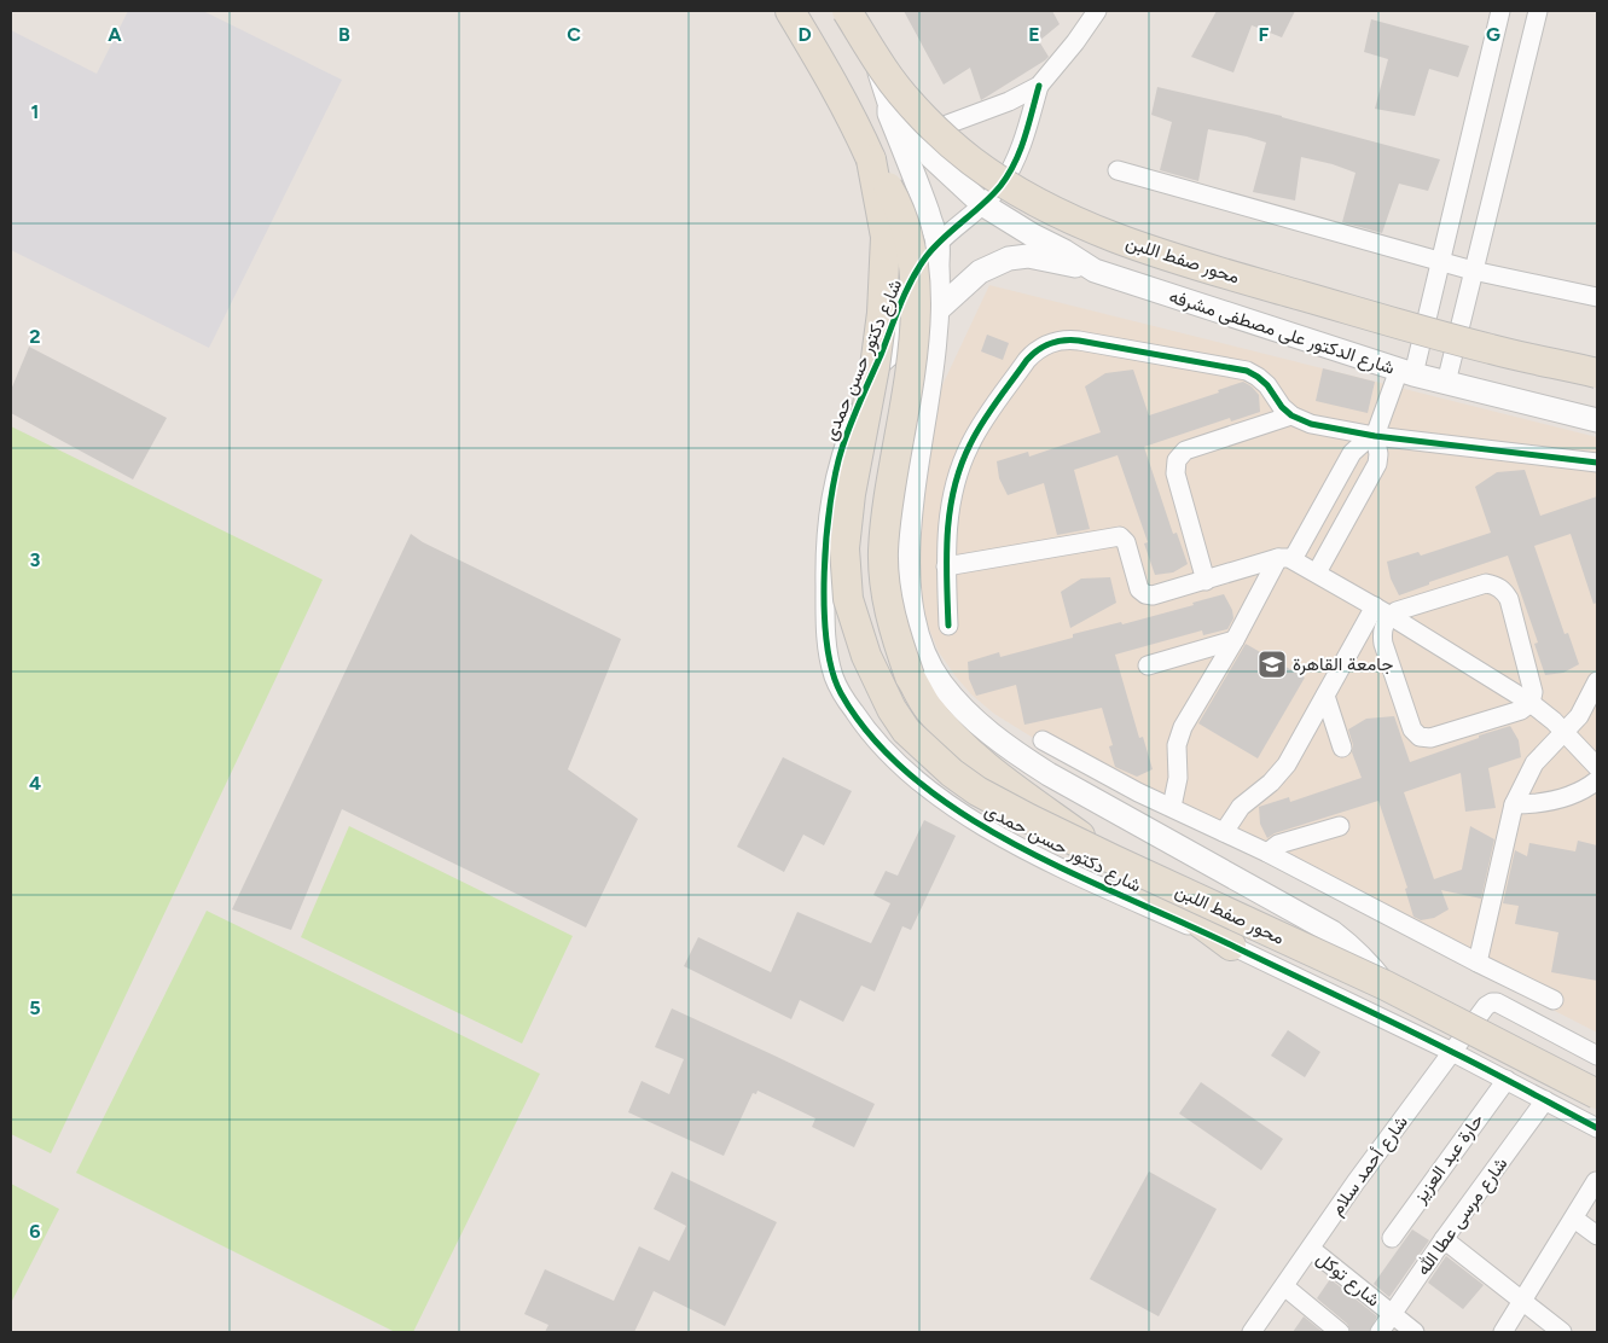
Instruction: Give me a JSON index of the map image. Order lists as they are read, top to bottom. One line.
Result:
{"streets":{"main road":["محور صفط اللبن"],"street":["شارع الدكتور على مصطفى مشرفه","شارع دكتور حسن حمدى","حارة عبد العزيز","شارع أحمد سلام","شارع مرسى عطا الله","شارع توكل"]},"crossings":[["شارع الدكتور على مصطفى مشرفه","شارع دكتور حسن حمدى"],["شارع دكتور حسن حمدى","حارة عبد العزيز"],["شارع دكتور حسن حمدى","شارع أحمد سلام"],["شارع دكتور حسن حمدى","شارع مرسى عطا الله"],["شارع أحمد سلام","شارع توكل"],["شارع مرسى عطا الله","شارع توكل"]],"places":{"school or university":["جامعة القاهرة"]},"grid":{"columns":["A","B","C","D","E","F","G"],"rows":["1","2","3","4","5","6"]}}
